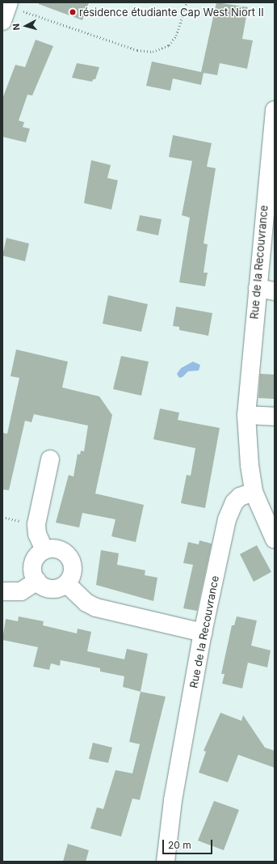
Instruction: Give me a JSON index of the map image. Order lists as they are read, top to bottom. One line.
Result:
{"streets":{"street":["Rue de la Recouvrance"]},"places":["résidence étudiante Cap West Niort II"],"scale_bar":"20 m","north":"left"}
